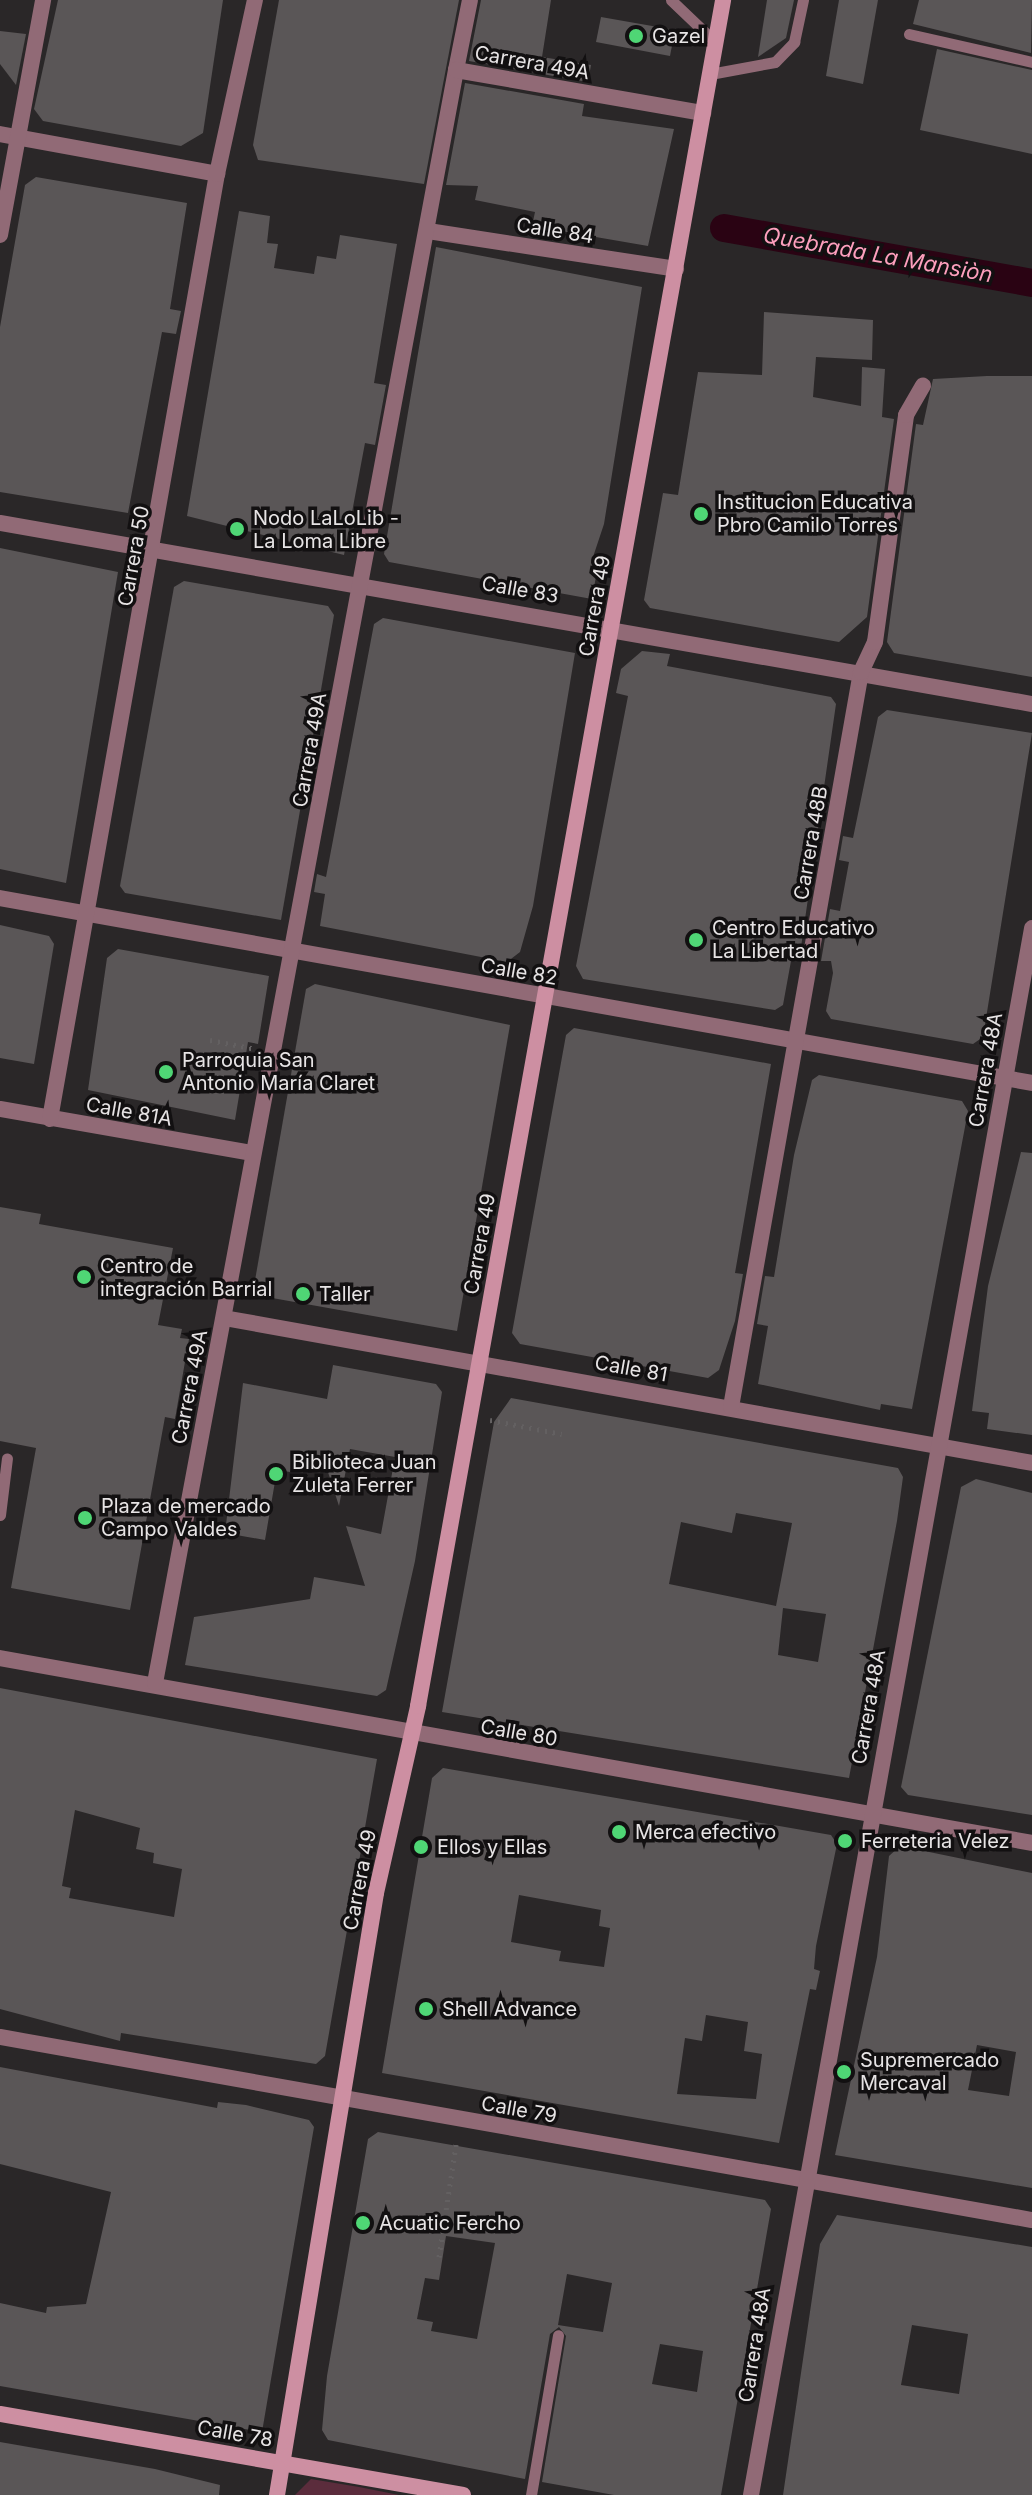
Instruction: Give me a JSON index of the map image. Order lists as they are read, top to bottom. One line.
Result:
{"streets":{"street":["Carrera 49A","Calle 84","Carrera 50","Calle 83","Carrera 49","Carrera 48B","Calle 82","Carrera 48A","Calle 81A","Calle 81","Calle 80","Calle 79","Calle 78"]},"crossings":[["Carrera 49A","Calle 84"],["Carrera 49A","Calle 83"],["Carrera 49A","Carrera 49"],["Carrera 49A","Calle 82"],["Carrera 49A","Calle 81A"],["Carrera 49A","Calle 81"],["Carrera 49A","Calle 80"],["Calle 84","Carrera 49"],["Carrera 50","Calle 83"],["Carrera 50","Calle 82"],["Carrera 50","Calle 81A"],["Calle 83","Carrera 49"],["Calle 83","Carrera 48B"],["Carrera 49","Calle 82"],["Carrera 49","Calle 81"],["Carrera 49","Calle 80"],["Carrera 49","Calle 79"],["Carrera 49","Calle 78"],["Carrera 48B","Calle 82"],["Carrera 48B","Calle 81"],["Calle 82","Carrera 48A"],["Carrera 48A","Calle 81"],["Carrera 48A","Calle 80"],["Carrera 48A","Calle 79"]],"water":["Quebrada La Mansiòn"],"places":["Gazel","Institucion Educativa Pbro Camilo Torres","Nodo LaLoLib - La Loma Libre","Centro Educativo La Libertad","Parroquia San Antonio María Claret","Centro de integración Barrial","Taller","Biblioteca Juan Zuleta Ferrer","Plaza de mercado Campo Valdes","Merca efectivo","Ferreteria Velez","Ellos y Ellas","Shell Advance","Supremercado Mercaval","Acuatic Fercho"]}
